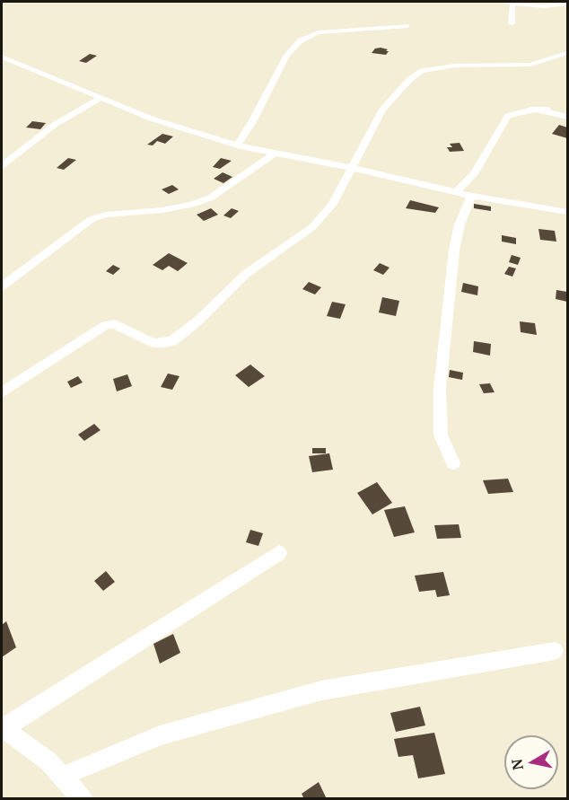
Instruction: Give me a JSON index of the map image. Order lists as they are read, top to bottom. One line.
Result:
{"north":"left"}
